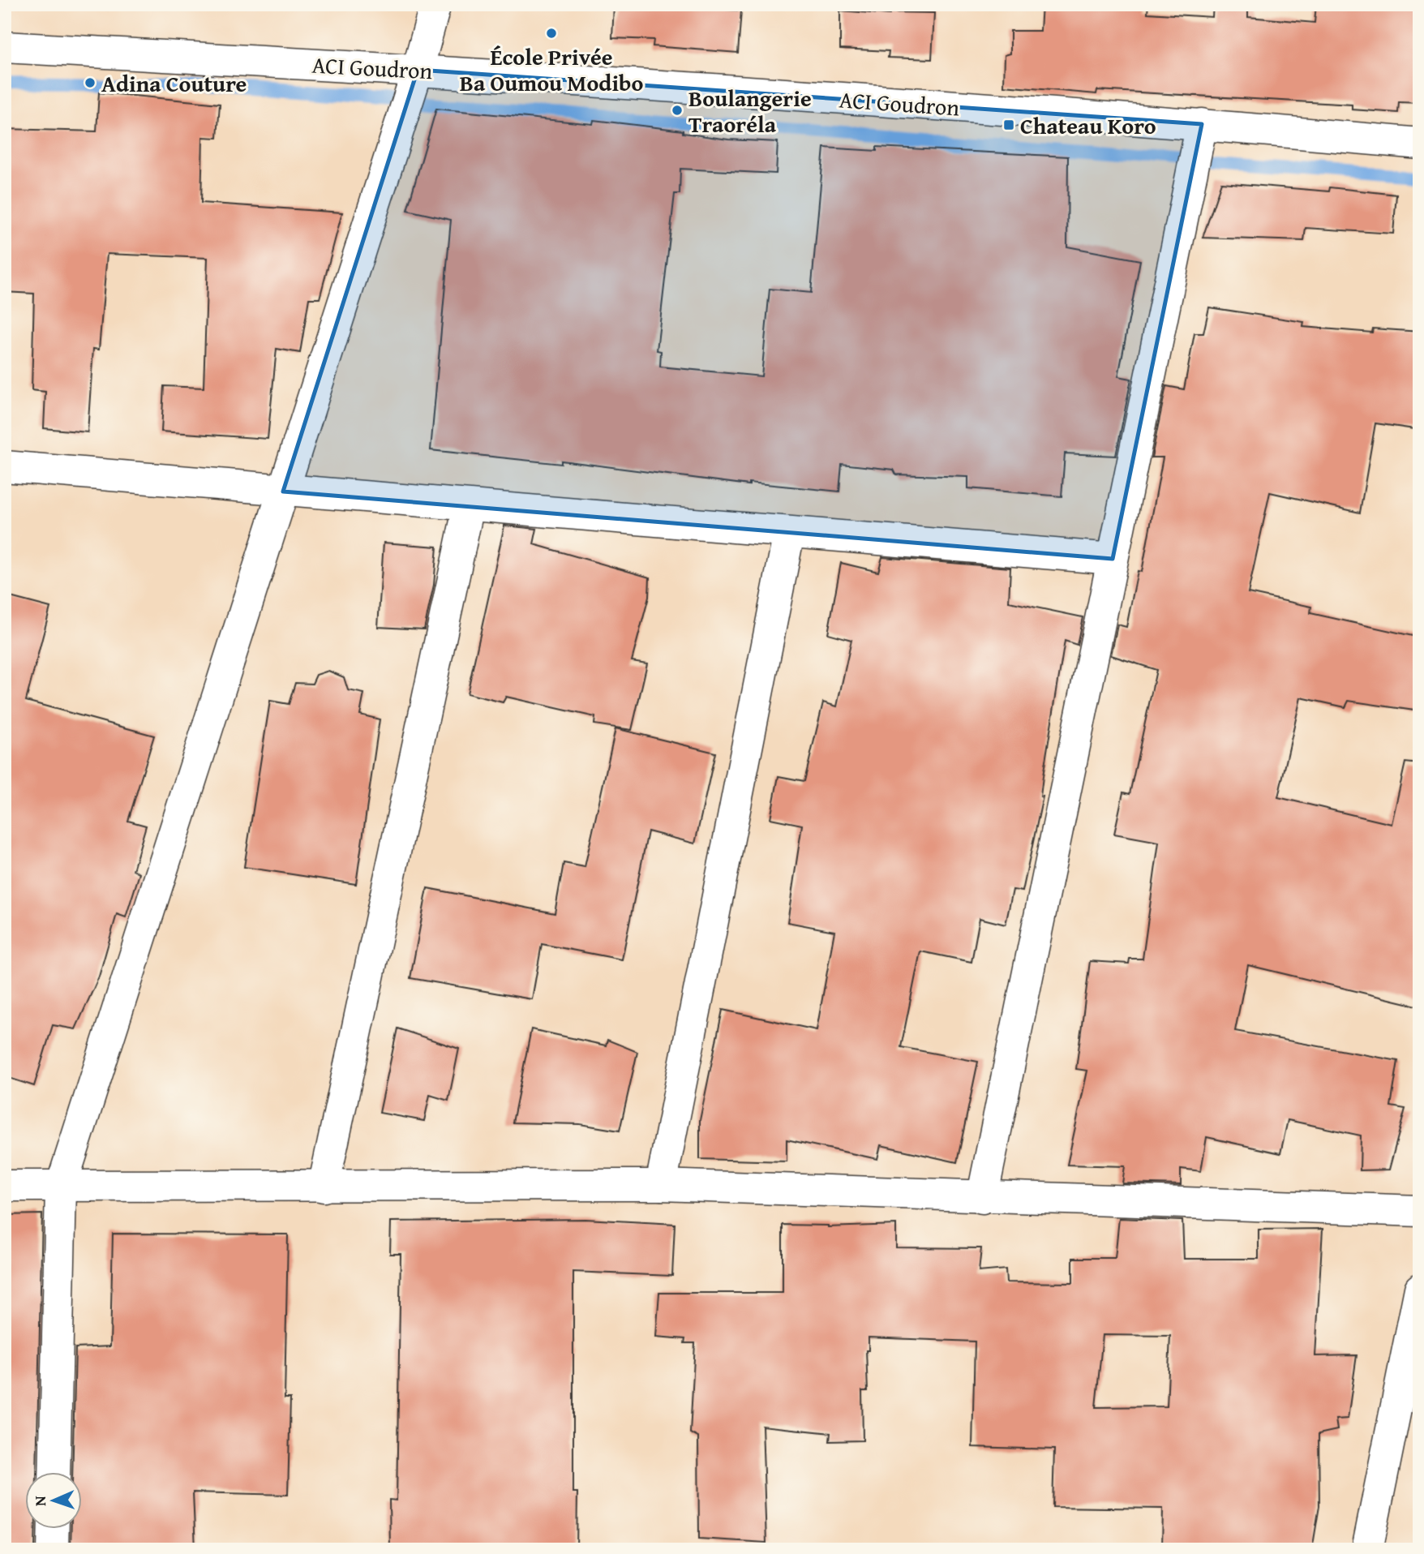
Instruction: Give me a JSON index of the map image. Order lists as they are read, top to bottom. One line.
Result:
{"streets":{"street":["ACI Goudron"]},"places":{"other":["École Privée Ba Oumou Modibo","Adina Couture","Boulangerie Traoréla"],"transit":["Chateau Koro"]},"north":"left"}
